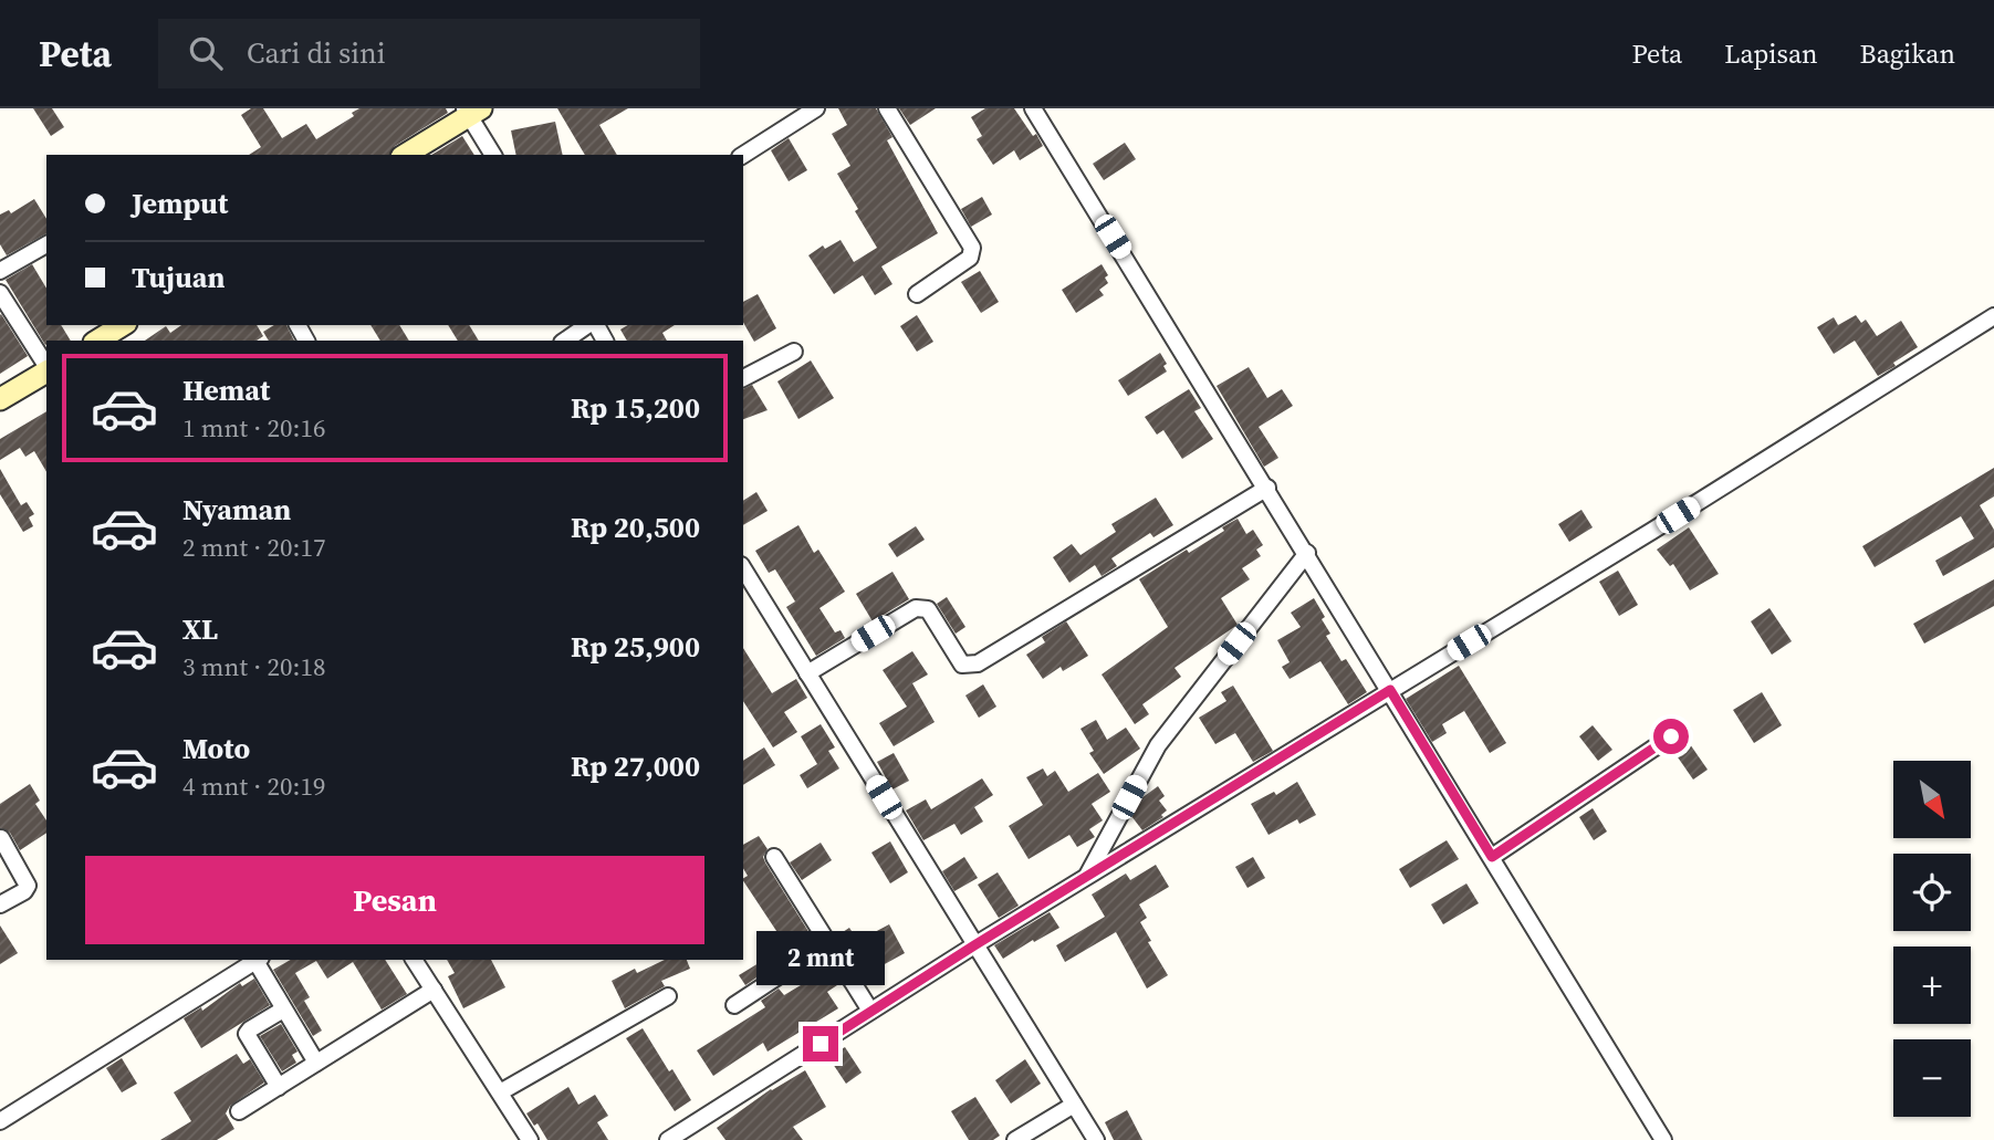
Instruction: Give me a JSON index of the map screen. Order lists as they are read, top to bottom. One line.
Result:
{"north":"bottom right","page":{"header":"Peta","search":"Cari di sini","nav":["Peta","Lapisan","Bagikan"],"banner":["Jemput","Tujuan"],"list":[{"name":"Hemat","note":"1 mnt · 20:16","value":"Rp 15,200"},{"name":"Nyaman","note":"2 mnt · 20:17","value":"Rp 20,500"},{"name":"XL","note":"3 mnt · 20:18","value":"Rp 25,900"},{"name":"Moto","note":"4 mnt · 20:19","value":"Rp 27,000"}],"map_buttons":["+","−"],"buttons":"Pesan","bubble":"2 mnt"}}
